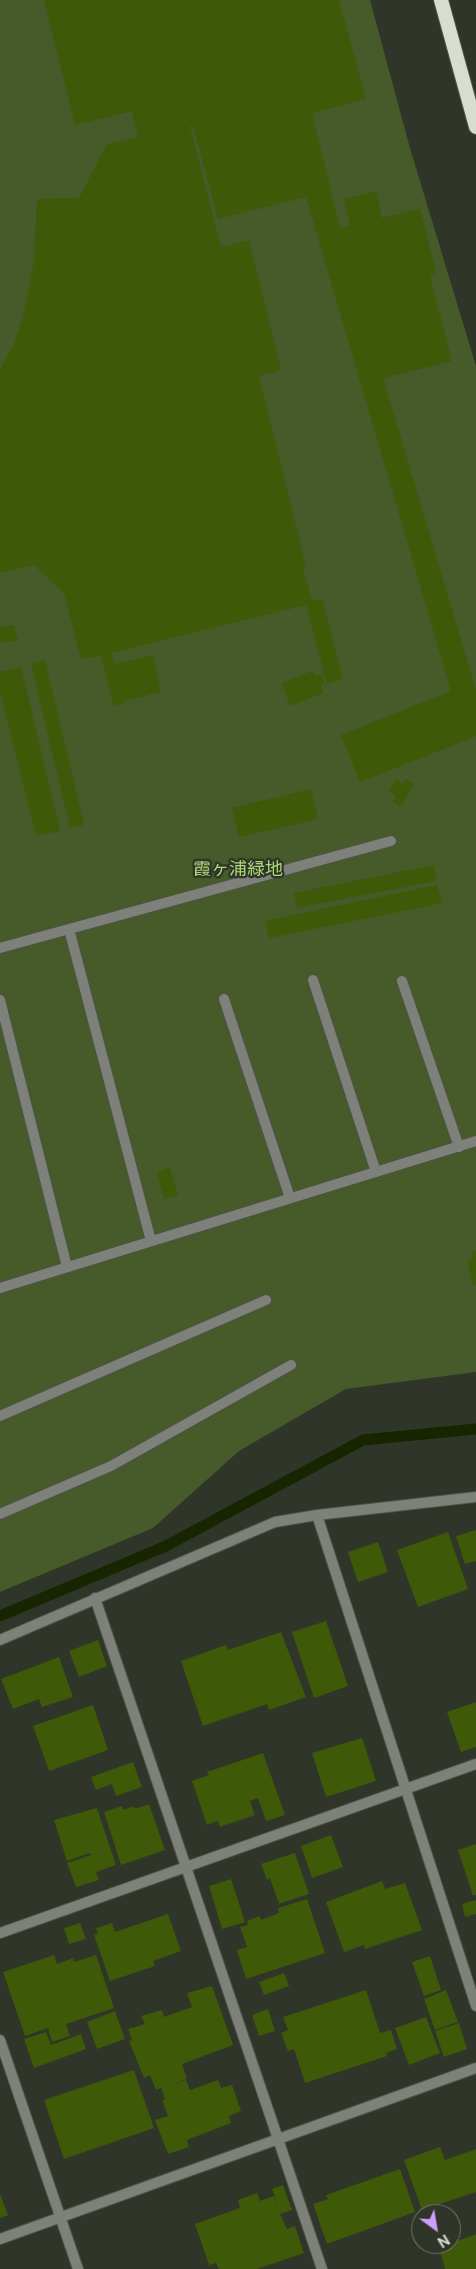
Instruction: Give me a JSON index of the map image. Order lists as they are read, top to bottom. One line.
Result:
{"parks":["霞ヶ浦緑地"],"north":"bottom right"}
